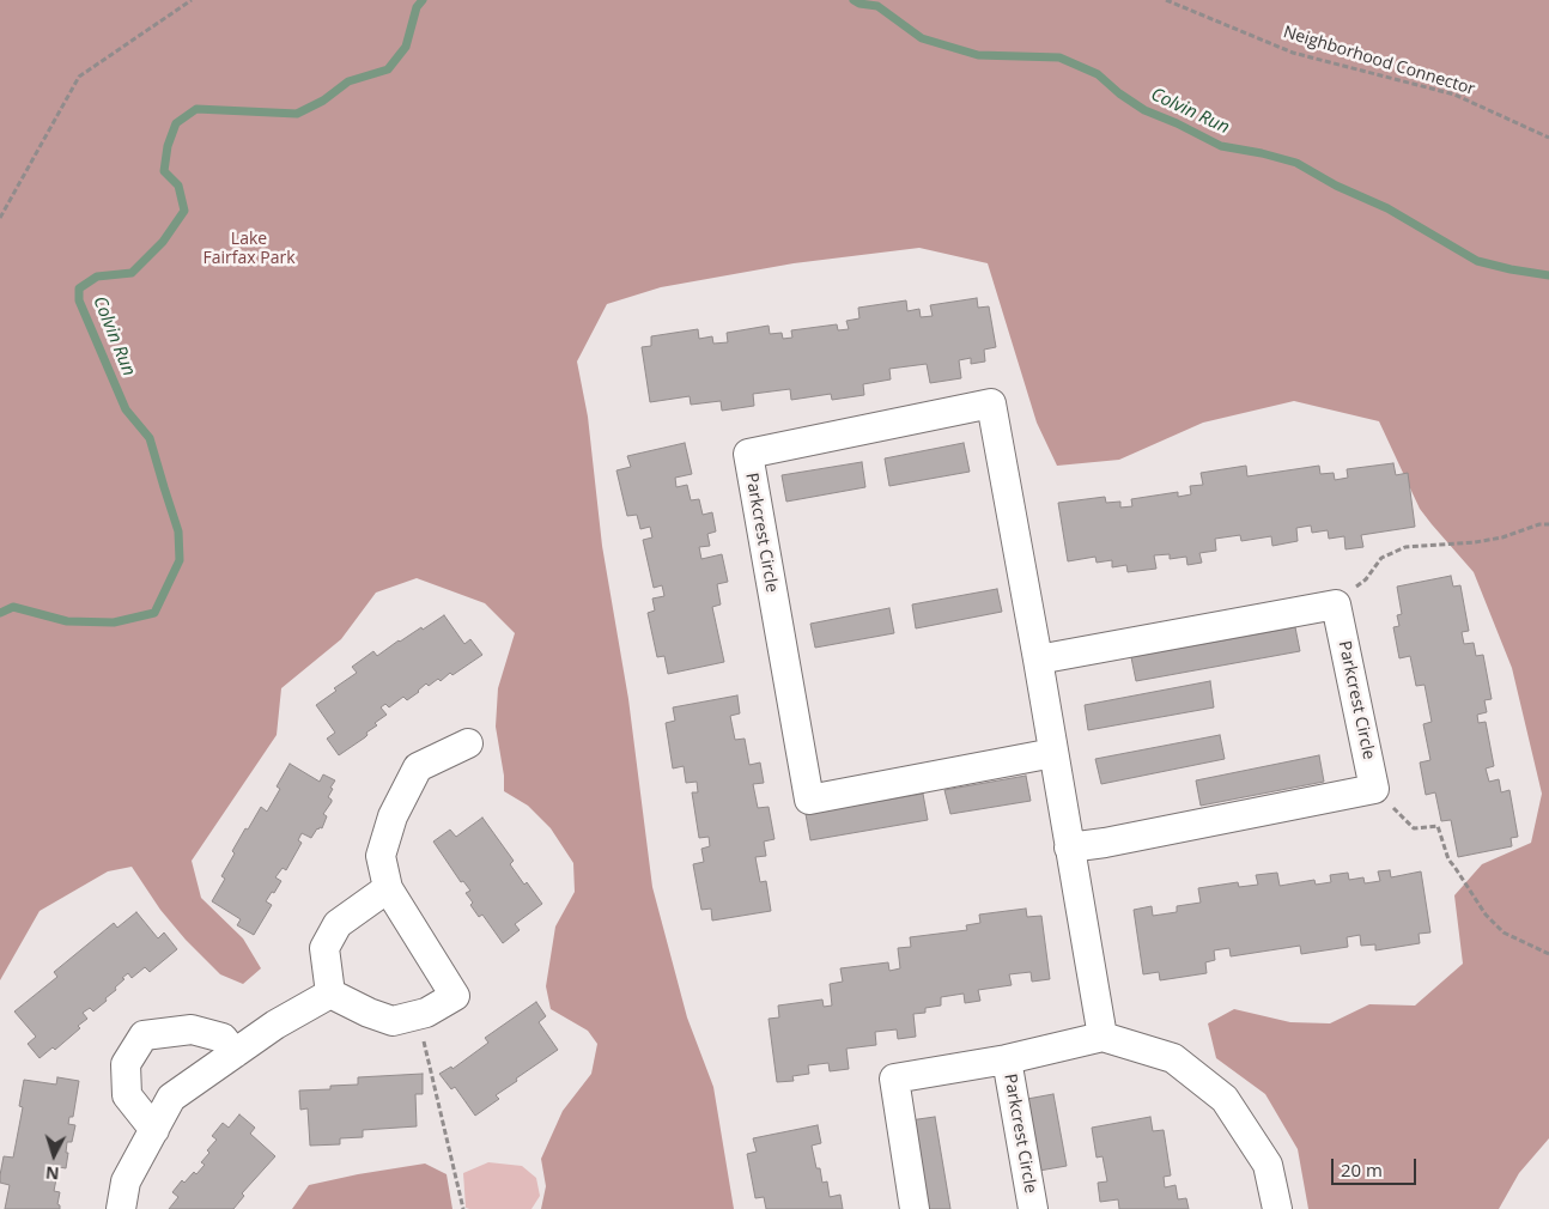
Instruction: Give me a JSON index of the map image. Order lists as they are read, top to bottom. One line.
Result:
{"streets":{"street":["Parkcrest Circle"],"path":["Neighborhood Connector"]},"water":["Colvin Run"],"parks":["Lake Fairfax Park"],"scale_bar":"20 m","north":"bottom"}
